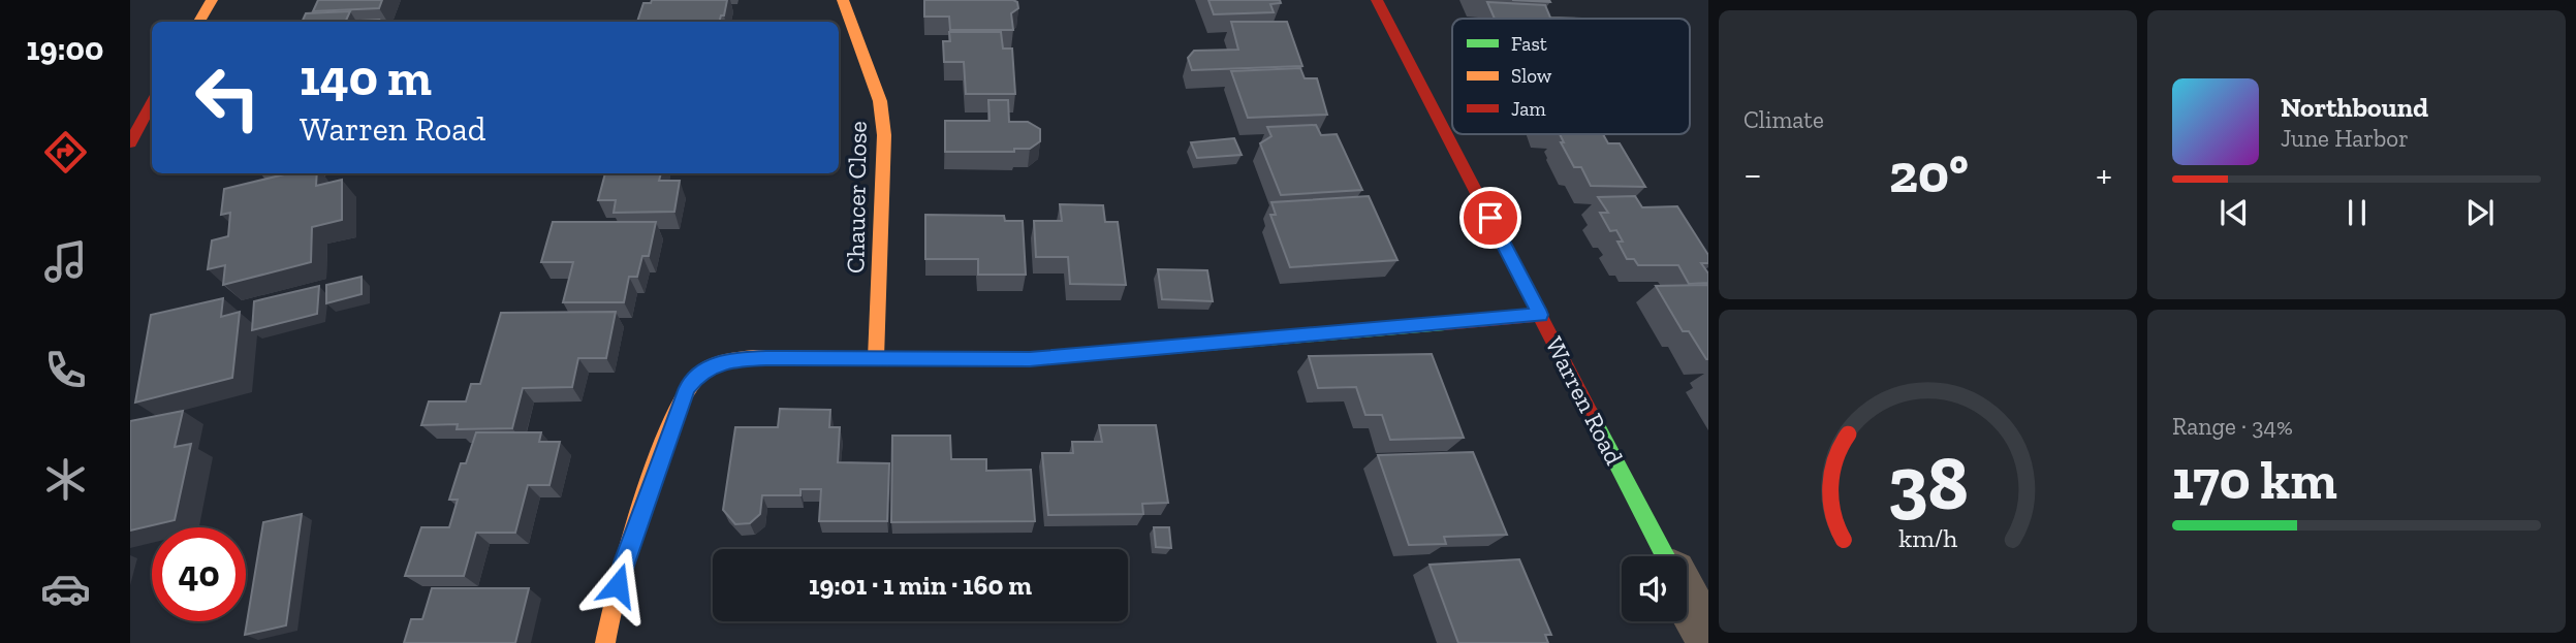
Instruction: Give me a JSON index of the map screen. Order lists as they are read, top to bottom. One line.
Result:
{"streets":{"street":["Chaucer Close","Warren Road"]},"legend":["Fast","Slow","Jam"],"page":{"tabs":"19:00","tile":["Climate",["Range · 34%","170 km"]],"turn":["140 m","Warren Road"],"song":["Northbound","June Harbor"],"heat":["−","20°","+"],"limit":"40","trip":"19:01 · 1 min · 160 m","gauge":["38","km/h"]}}
